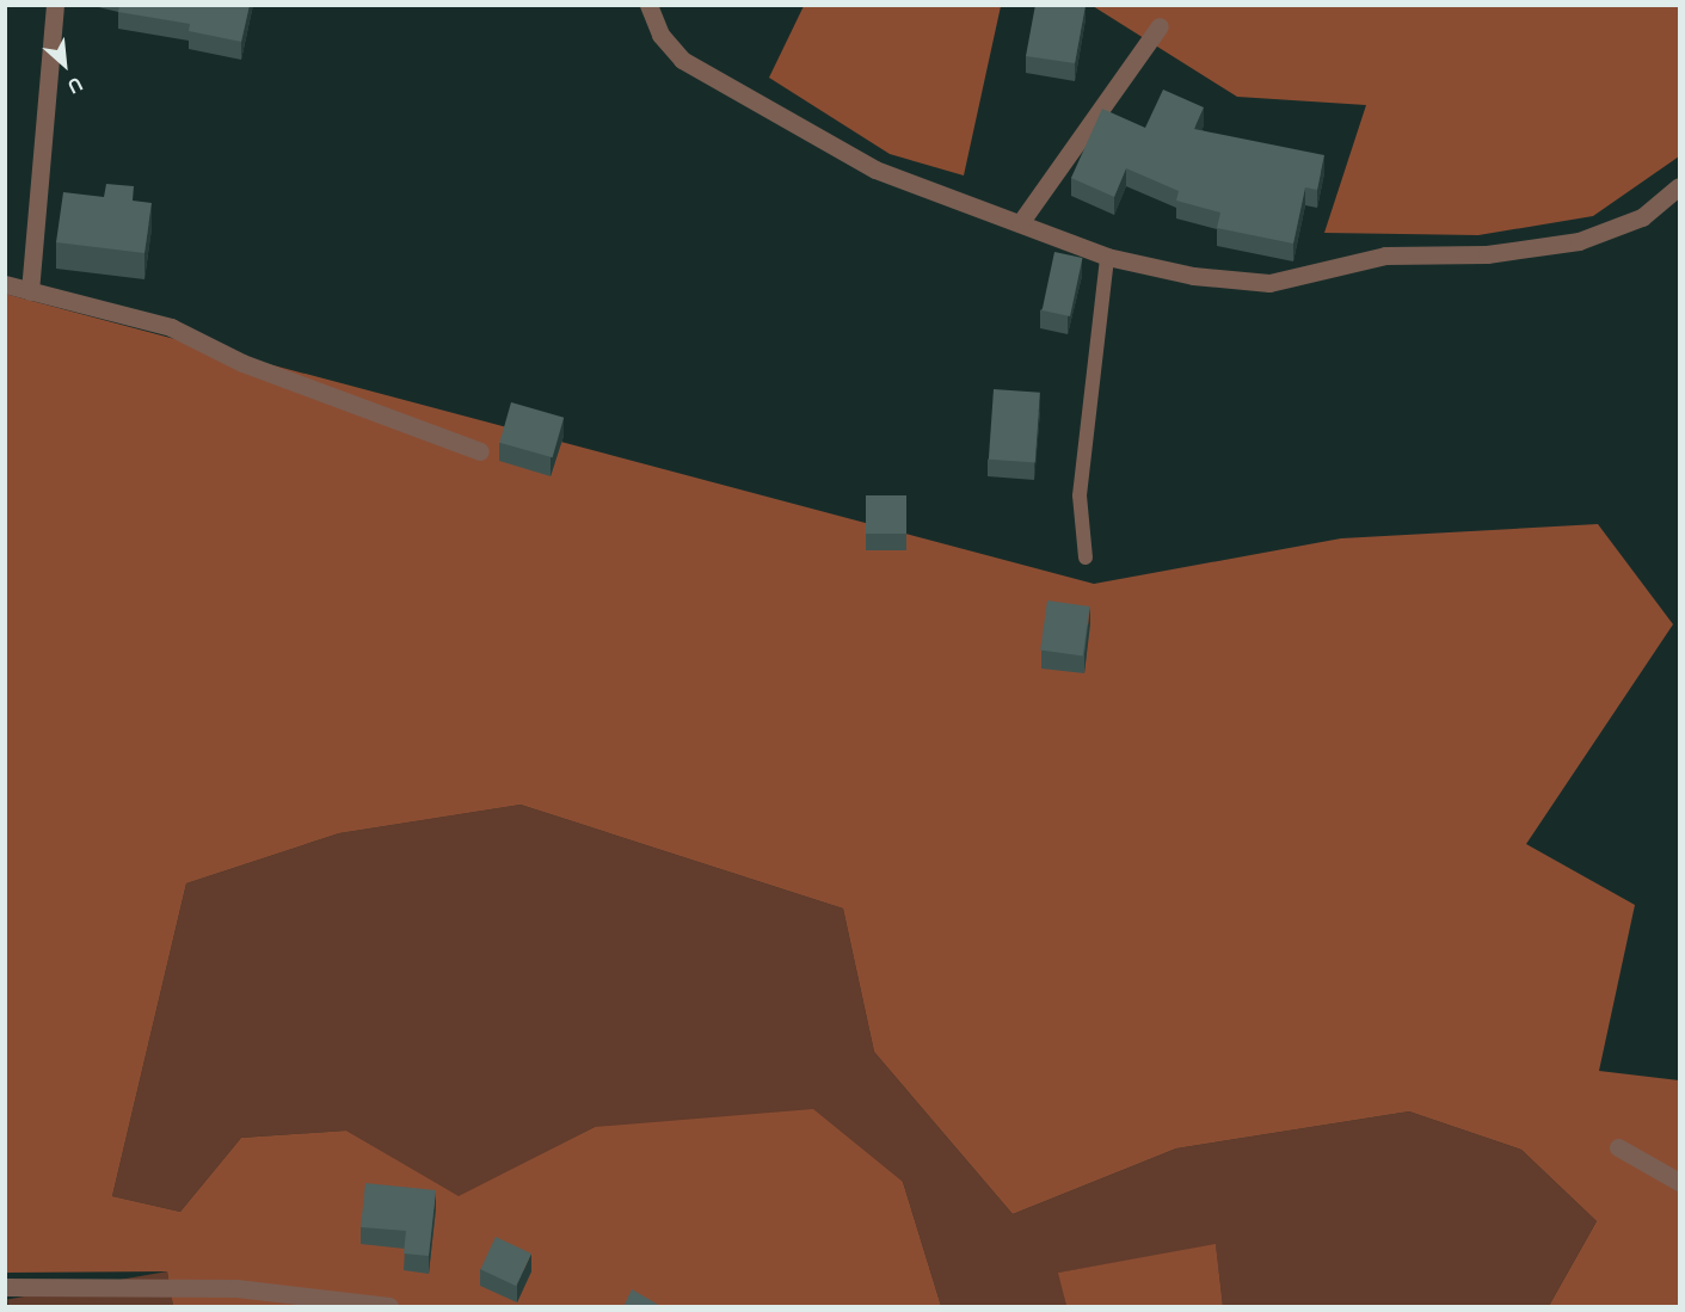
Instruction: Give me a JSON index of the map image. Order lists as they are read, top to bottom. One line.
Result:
{"north":"bottom right"}
